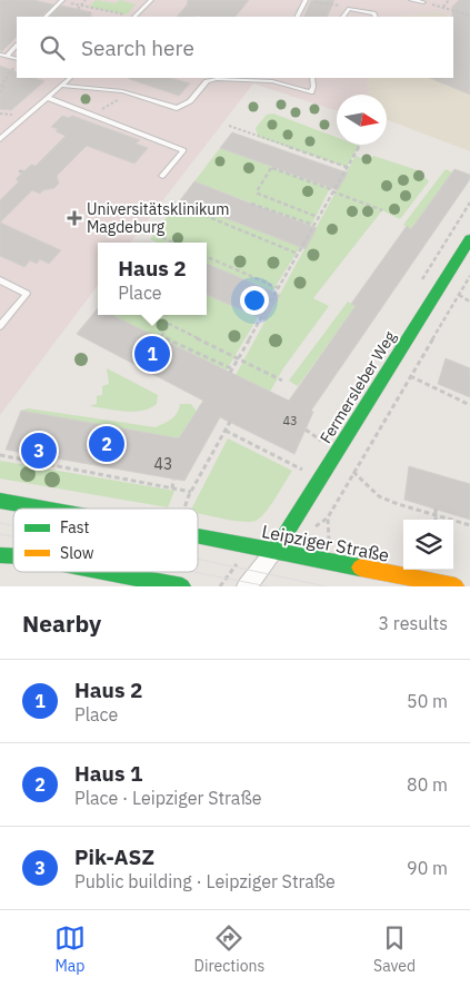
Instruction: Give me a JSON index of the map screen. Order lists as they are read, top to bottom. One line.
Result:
{"streets":{"main road":["Fermersleber Weg","Leipziger Straße"]},"crossings":[["Fermersleber Weg","Leipziger Straße"]],"places":{"health":["Universitätsklinikum Magdeburg"]},"house_numbers":["43","43"],"legend":["Fast","Slow"],"north":"right","page":{"search":"Search here","popup":["Haus 2","Place"],"pins":["1","2","3"],"heading":["Nearby","3 results"],"list":[{"mark":"1","name":"Haus 2","note":"Place","value":"50 m"},{"mark":"2","name":"Haus 1","note":"Place · Leipziger Straße","value":"80 m"},{"mark":"3","name":"Pik-ASZ","note":"Public building · Leipziger Straße","value":"90 m"}],"nav":["Map","Directions","Saved"]}}
